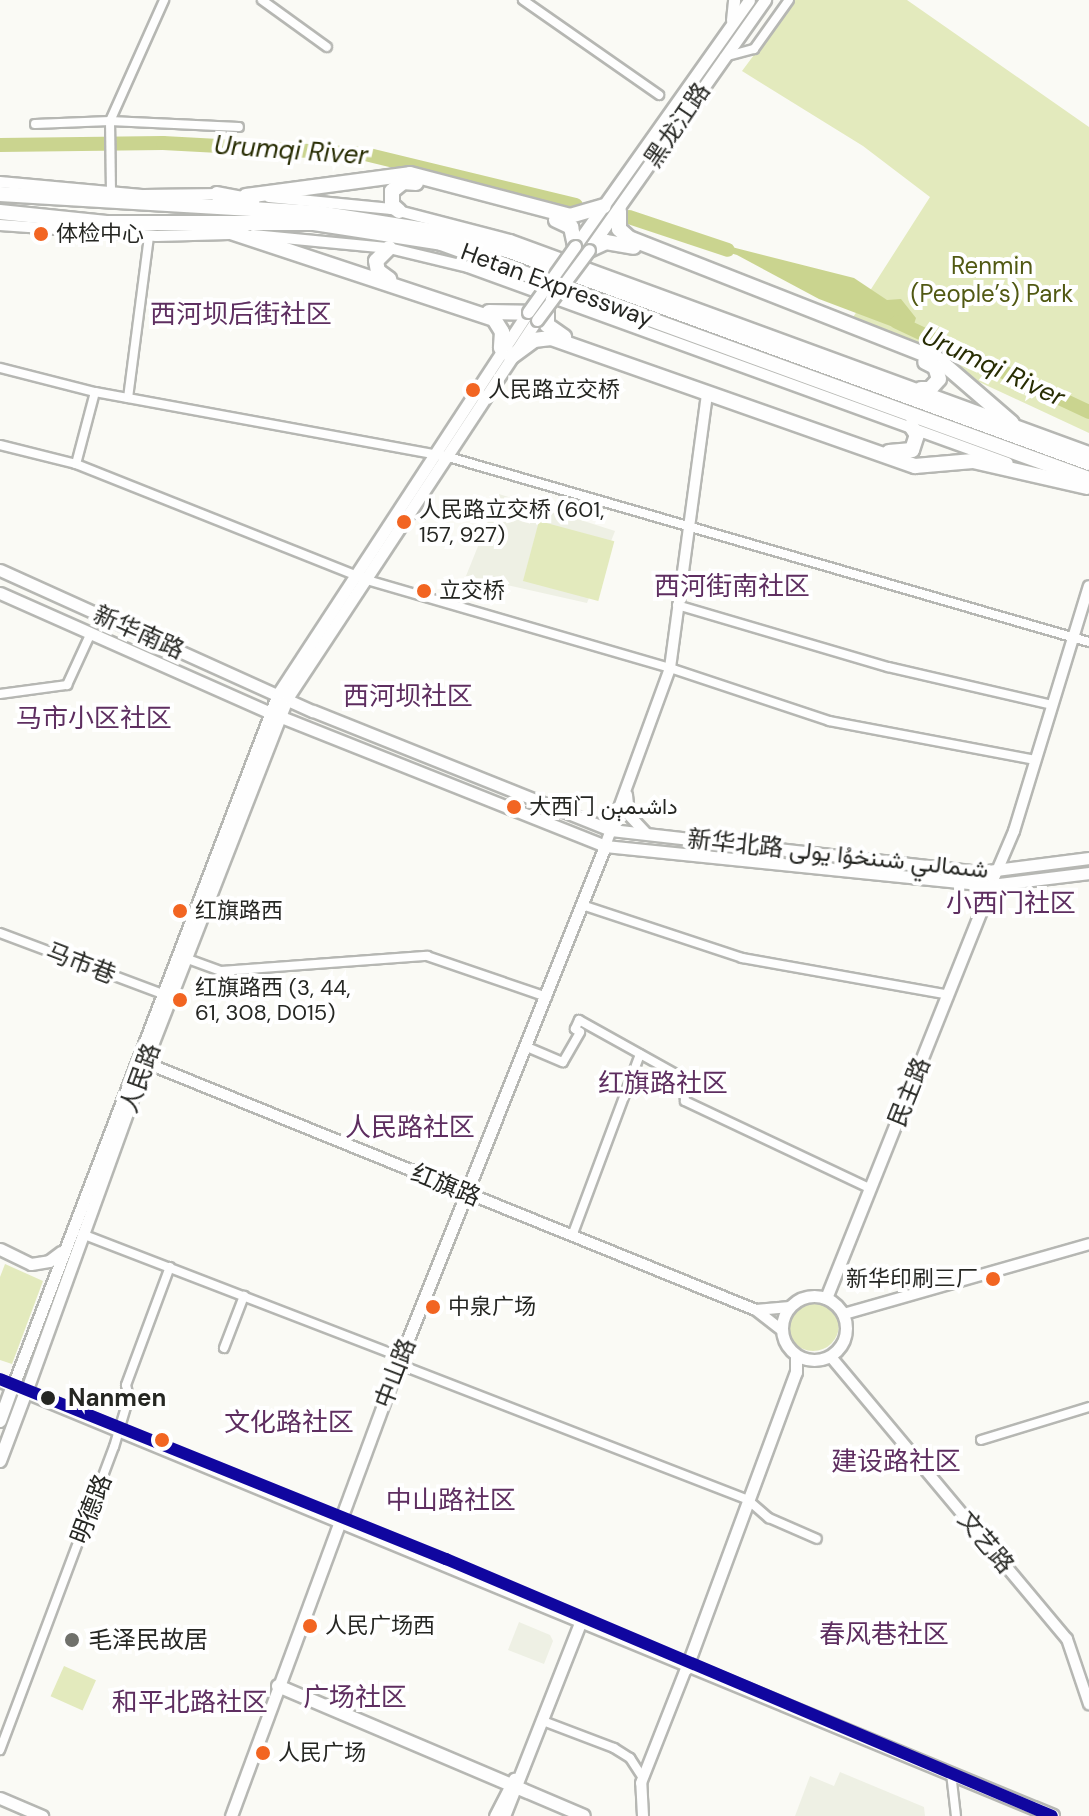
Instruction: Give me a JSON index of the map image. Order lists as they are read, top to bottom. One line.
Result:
{"streets":{"highway":["Hetan Expressway"],"main road":["黑龙江路","新华南路","新华北路 شىمالىي شىنخۇا يولى","人民路","民主路","中山路"],"street":["马市巷","红旗路","明德路","文艺路"]},"crossings":[["新华南路","新华北路 شىمالىي شىنخۇا يولى"],["新华南路","人民路"],["新华北路 شىمالىي شىنخۇا يولى","人民路"],["新华北路 شىمالىي شىنخۇا يولى","民主路"],["新华北路 شىمالىي شىنخۇا يولى","中山路"],["马市巷","人民路"],["人民路","红旗路"],["民主路","文艺路"],["红旗路","中山路"]],"districts":["西河坝后街社区","西河街南社区","西河坝社区","马市小区社区","小西门社区","红旗路社区","人民路社区","文化路社区","建设路社区","中山路社区","春风巷社区","广场社区","和平北路社区"],"water":["Urumqi River"],"parks":["Renmin (People’s) Park"],"places":["体检中心","人民路立交桥","人民路立交桥 (601, 157, 927)","立交桥","大西门 داشىمېن","红旗路西","红旗路西 (3, 44, 61, 308, D015)","新华印刷三厂","中泉广场","Nanmen","人民广场西","毛泽民故居","人民广场"]}
